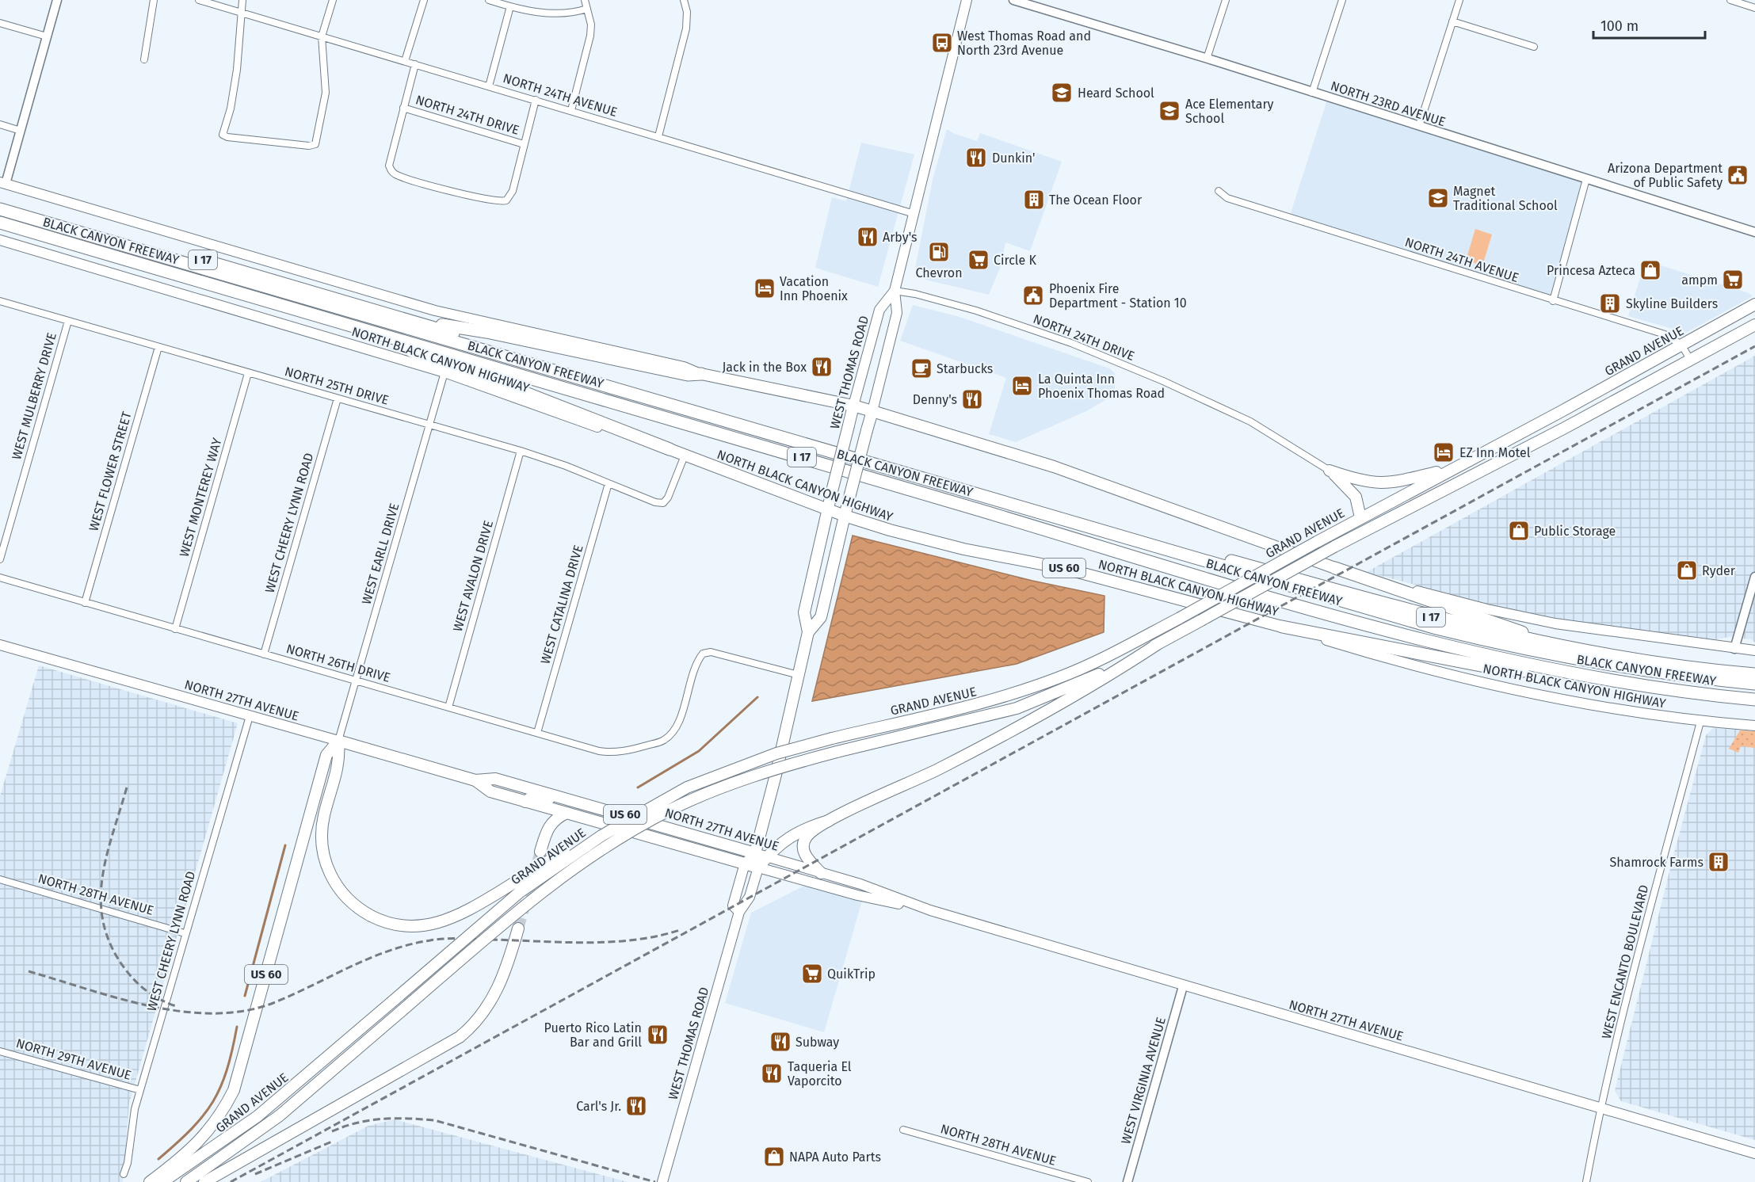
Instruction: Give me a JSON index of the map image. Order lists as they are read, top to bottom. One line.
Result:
{"streets":{"highway":["BLACK CANYON FREEWAY","I 17"],"main road":["GRAND AVENUE","NORTH BLACK CANYON HIGHWAY","WEST THOMAS ROAD","US 60","NORTH 27TH AVENUE"],"street":["NORTH 24TH AVENUE","NORTH 23RD AVENUE","NORTH 24TH DRIVE","NORTH 25TH DRIVE","WEST MULBERRY DRIVE","WEST FLOWER STREET","WEST MONTEREY WAY","WEST CHEERY LYNN ROAD","WEST EARLL DRIVE","WEST AVALON DRIVE","WEST CATALINA DRIVE","NORTH 26TH DRIVE","NORTH 28TH AVENUE","WEST ENCANTO BOULEVARD","NORTH 29TH AVENUE","WEST VIRGINIA AVENUE"]},"crossings":[["NORTH 24TH AVENUE","GRAND AVENUE"],["NORTH 24TH AVENUE","WEST THOMAS ROAD"],["NORTH 24TH DRIVE","WEST THOMAS ROAD"],["NORTH BLACK CANYON HIGHWAY","WEST THOMAS ROAD"],["NORTH BLACK CANYON HIGHWAY","NORTH 25TH DRIVE"],["NORTH BLACK CANYON HIGHWAY","WEST EARLL DRIVE"],["NORTH BLACK CANYON HIGHWAY","WEST ENCANTO BOULEVARD"],["WEST THOMAS ROAD","NORTH 26TH DRIVE"],["WEST THOMAS ROAD","NORTH 27TH AVENUE"],["NORTH 25TH DRIVE","WEST MULBERRY DRIVE"],["NORTH 25TH DRIVE","WEST FLOWER STREET"],["NORTH 25TH DRIVE","WEST MONTEREY WAY"],["NORTH 25TH DRIVE","WEST CHEERY LYNN ROAD"],["NORTH 25TH DRIVE","WEST EARLL DRIVE"],["NORTH 25TH DRIVE","WEST AVALON DRIVE"],["NORTH 25TH DRIVE","WEST CATALINA DRIVE"],["WEST FLOWER STREET","NORTH 26TH DRIVE"],["WEST MONTEREY WAY","NORTH 26TH DRIVE"],["WEST CHEERY LYNN ROAD","NORTH 26TH DRIVE"],["WEST CHEERY LYNN ROAD","NORTH 27TH AVENUE"],["WEST CHEERY LYNN ROAD","NORTH 28TH AVENUE"],["WEST CHEERY LYNN ROAD","NORTH 29TH AVENUE"],["WEST EARLL DRIVE","US 60"],["WEST EARLL DRIVE","NORTH 26TH DRIVE"],["WEST EARLL DRIVE","NORTH 27TH AVENUE"],["US 60","NORTH 27TH AVENUE"],["WEST AVALON DRIVE","NORTH 26TH DRIVE"],["WEST CATALINA DRIVE","NORTH 26TH DRIVE"],["NORTH 27TH AVENUE","WEST ENCANTO BOULEVARD"],["NORTH 27TH AVENUE","WEST VIRGINIA AVENUE"]],"places":{"bus stop":["West Thomas Road and North 23rd Avenue"],"school or university":["Heard School","Ace Elementary School","Magnet Traditional School"],"restaurant":["Dunkin'","Arby's","Jack in the Box","Denny's","Puerto Rico Latin Bar and Grill","Subway","Taqueria El Vaporcito","Carl's Jr."],"public building":["Arizona Department of Public Safety","Phoenix Fire Department - Station 10"],"building":["The Ocean Floor","Skyline Builders","Shamrock Farms"],"fuel station":["Chevron"],"supermarket":["Circle K","ampm","QuikTrip"],"shop":["Princesa Azteca","Public Storage","Ryder","NAPA Auto Parts"],"hotel":["Vacation Inn Phoenix","La Quinta Inn Phoenix Thomas Road","EZ Inn Motel"],"cafe":["Starbucks"]},"scale_bar":"100 m"}
